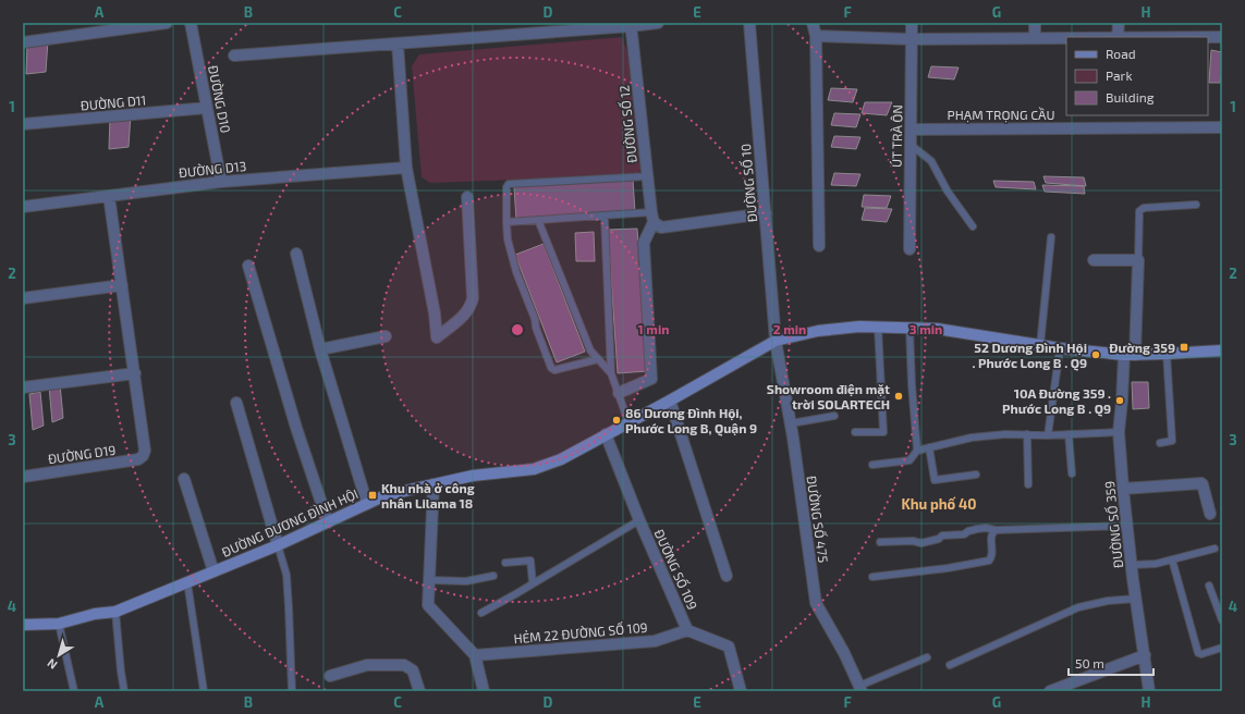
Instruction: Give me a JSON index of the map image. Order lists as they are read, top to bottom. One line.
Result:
{"streets":{"street":["ĐƯỜNG D10","ĐƯỜNG D11","PHẠM TRỌNG CẦU","ĐƯỜNG SỐ 12","ÚT TRÀ ÔN","ĐƯỜNG D13","ĐƯỜNG SỐ 10","ĐƯỜNG D19","ĐƯỜNG SỐ 475","ĐƯỜNG DƯƠNG ĐÌNH HỘI","ĐƯỜNG SỐ 359","ĐƯỜNG SỐ 109","HẺM 22 ĐƯỜNG SỐ 109"]},"crossings":[["ĐƯỜNG D10","ĐƯỜNG D11"],["ĐƯỜNG D10","ĐƯỜNG D13"],["PHẠM TRỌNG CẦU","ÚT TRÀ ÔN"],["ĐƯỜNG SỐ 10","ĐƯỜNG SỐ 475"],["ĐƯỜNG SỐ 10","ĐƯỜNG DƯƠNG ĐÌNH HỘI"],["ĐƯỜNG SỐ 475","ĐƯỜNG DƯƠNG ĐÌNH HỘI"],["ĐƯỜNG DƯƠNG ĐÌNH HỘI","ĐƯỜNG SỐ 359"],["ĐƯỜNG DƯƠNG ĐÌNH HỘI","ĐƯỜNG SỐ 109"],["ĐƯỜNG SỐ 109","HẺM 22 ĐƯỜNG SỐ 109"]],"districts":["Khu phố 40"],"places":{"transit":["Đường 359","Khu nhà ở công nhân Lilama 18"],"other":["52 Dương Đình Hội . Phước Long B . Q9","Showroom điện mặt trời SOLARTECH","10A Đường 359 . Phước Long B . Q9","86 Dương Đình Hội, Phước Long B, Quận 9"]},"legend":["Road","Park","Building"],"scale_bar":"50 m","north":"bottom left","grid":{"columns":["A","B","C","D","E","F","G","H"],"rows":["1","2","3","4"]},"rings":["1 min","2 min","3 min"]}
